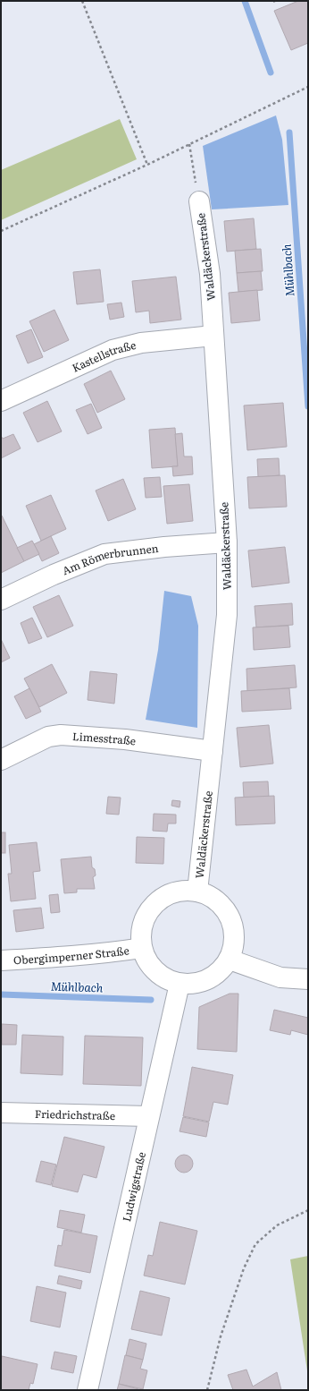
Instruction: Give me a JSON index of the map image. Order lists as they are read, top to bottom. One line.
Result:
{"streets":{"street":["Waldäckerstraße","Kastellstraße","Am Römerbrunnen","Limesstraße","Obergimperner Straße","Friedrichstraße","Ludwigstraße"]},"crossings":[["Waldäckerstraße","Kastellstraße"],["Waldäckerstraße","Am Römerbrunnen"],["Waldäckerstraße","Limesstraße"],["Waldäckerstraße","Obergimperner Straße"],["Waldäckerstraße","Ludwigstraße"],["Obergimperner Straße","Ludwigstraße"],["Friedrichstraße","Ludwigstraße"]],"water":["Mühlbach"]}
